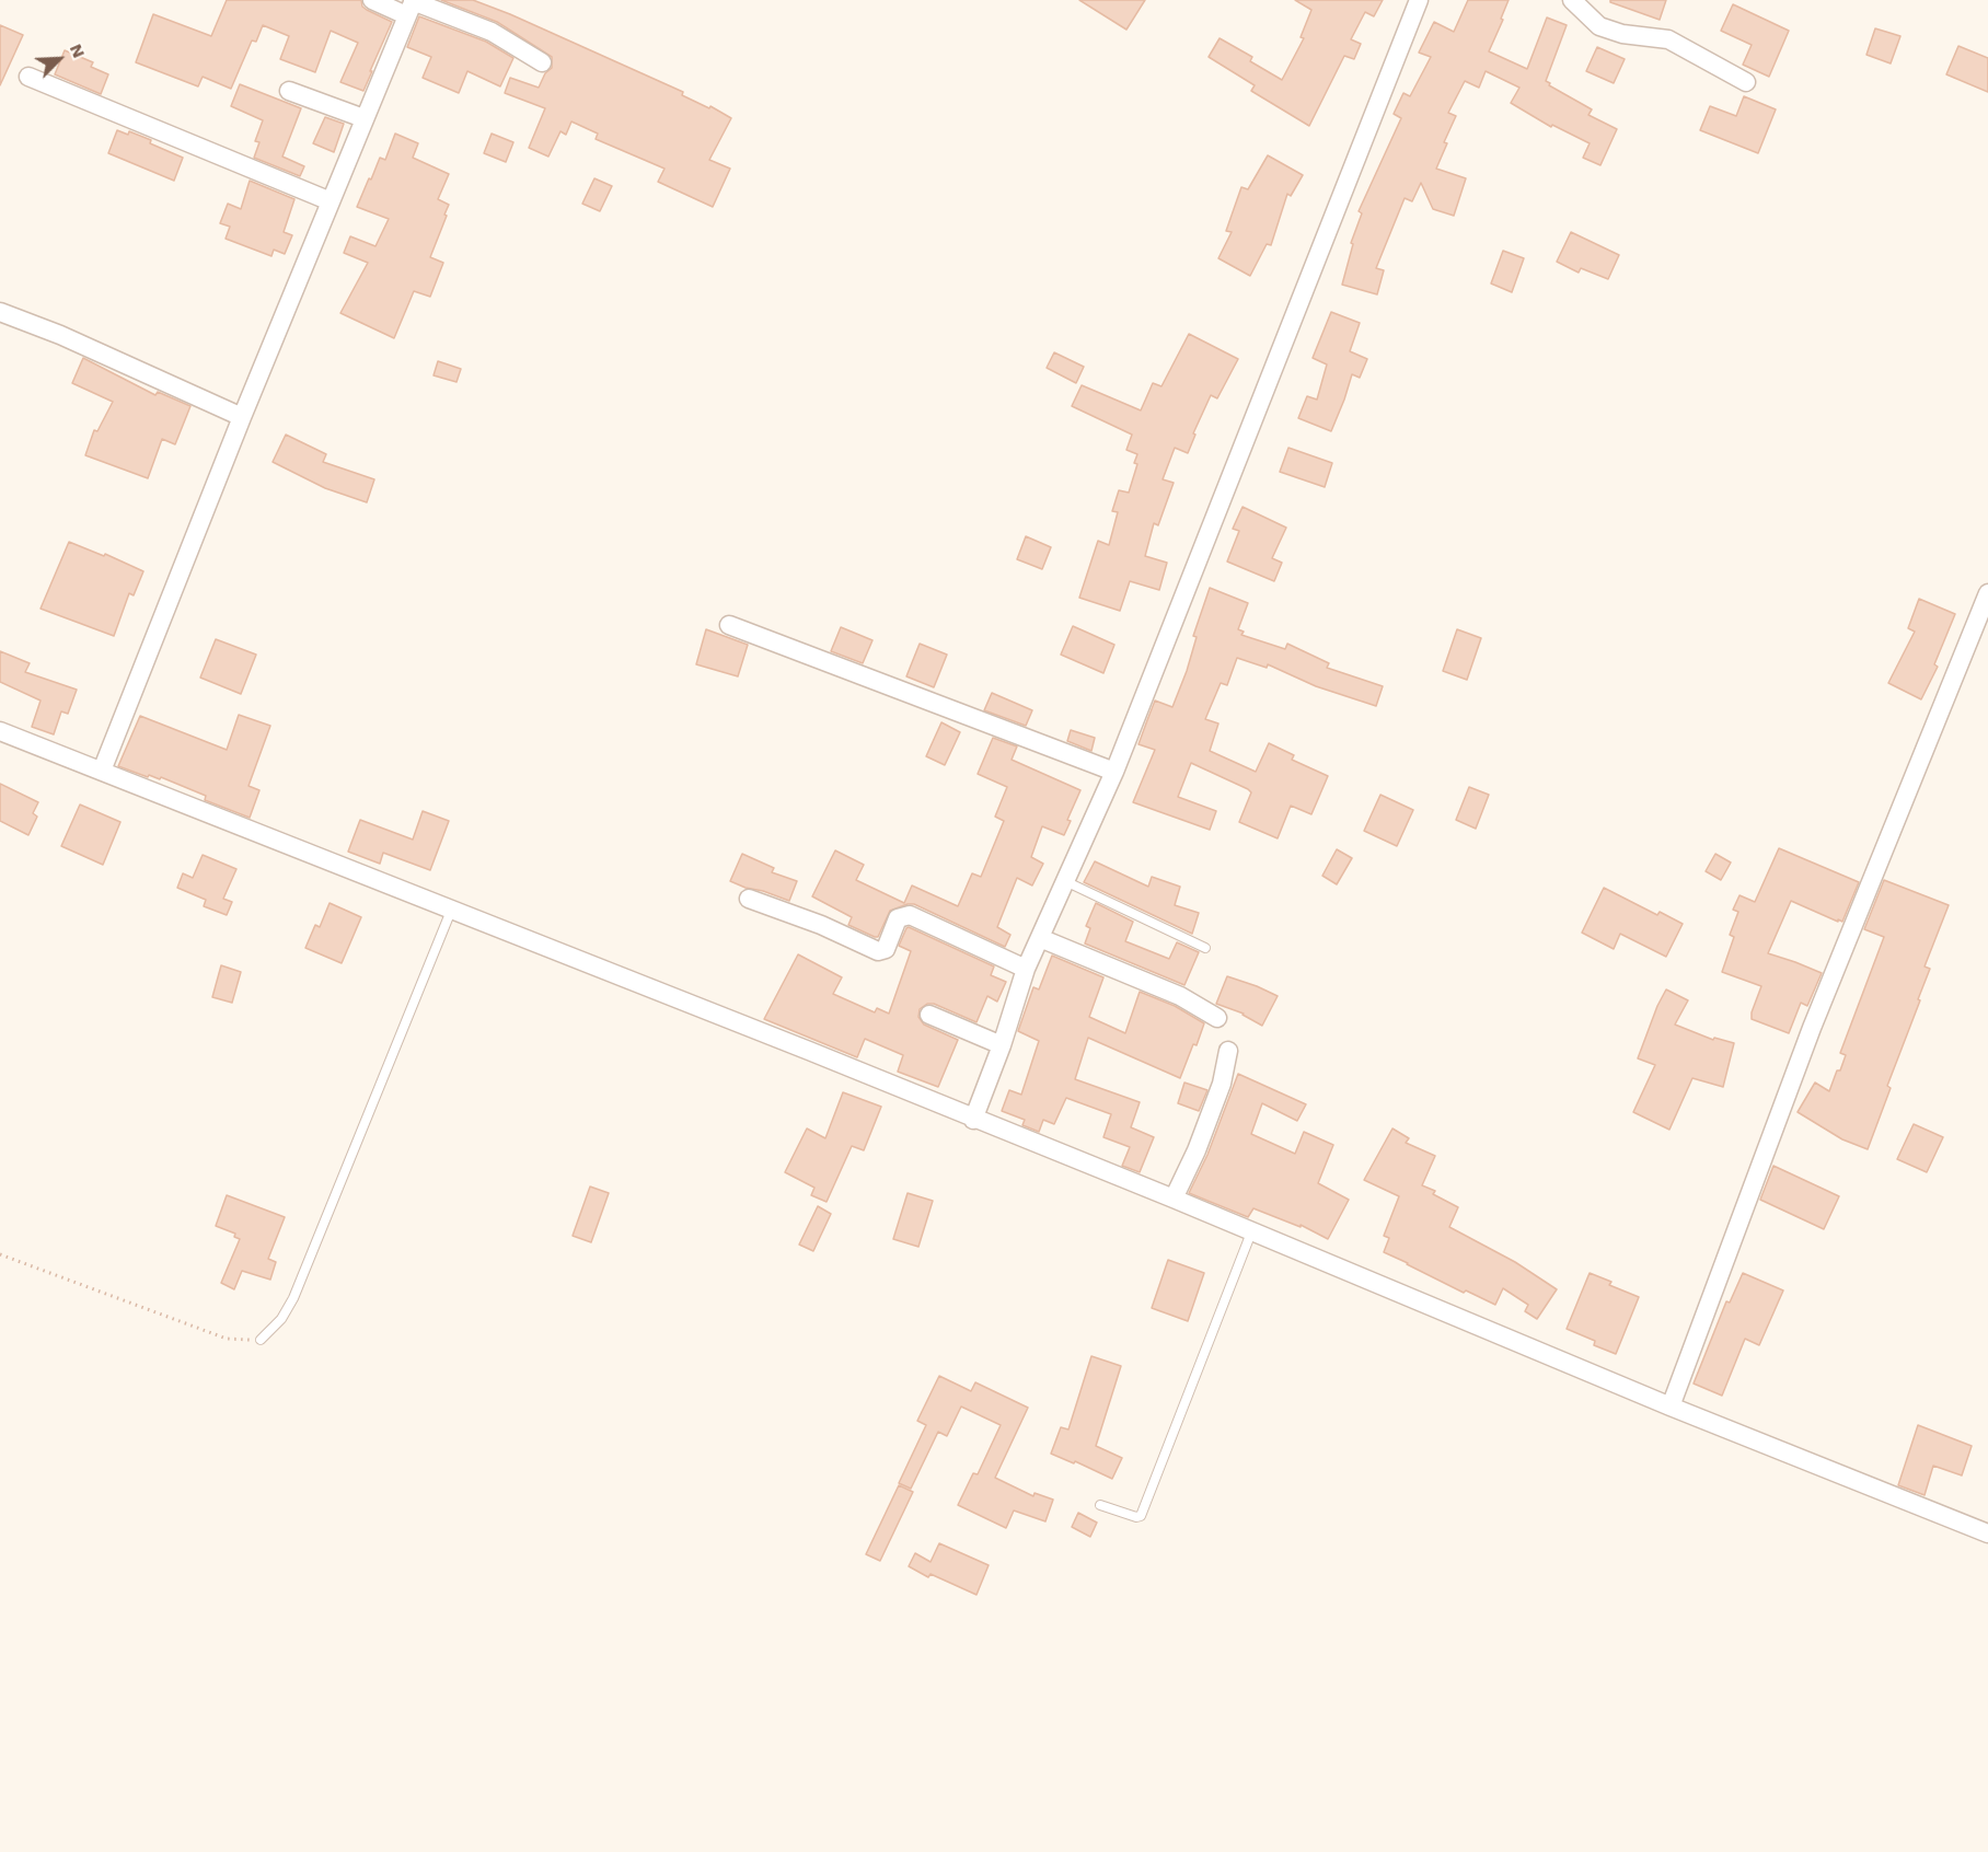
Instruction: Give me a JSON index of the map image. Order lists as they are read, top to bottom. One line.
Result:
{"north":"top right"}
